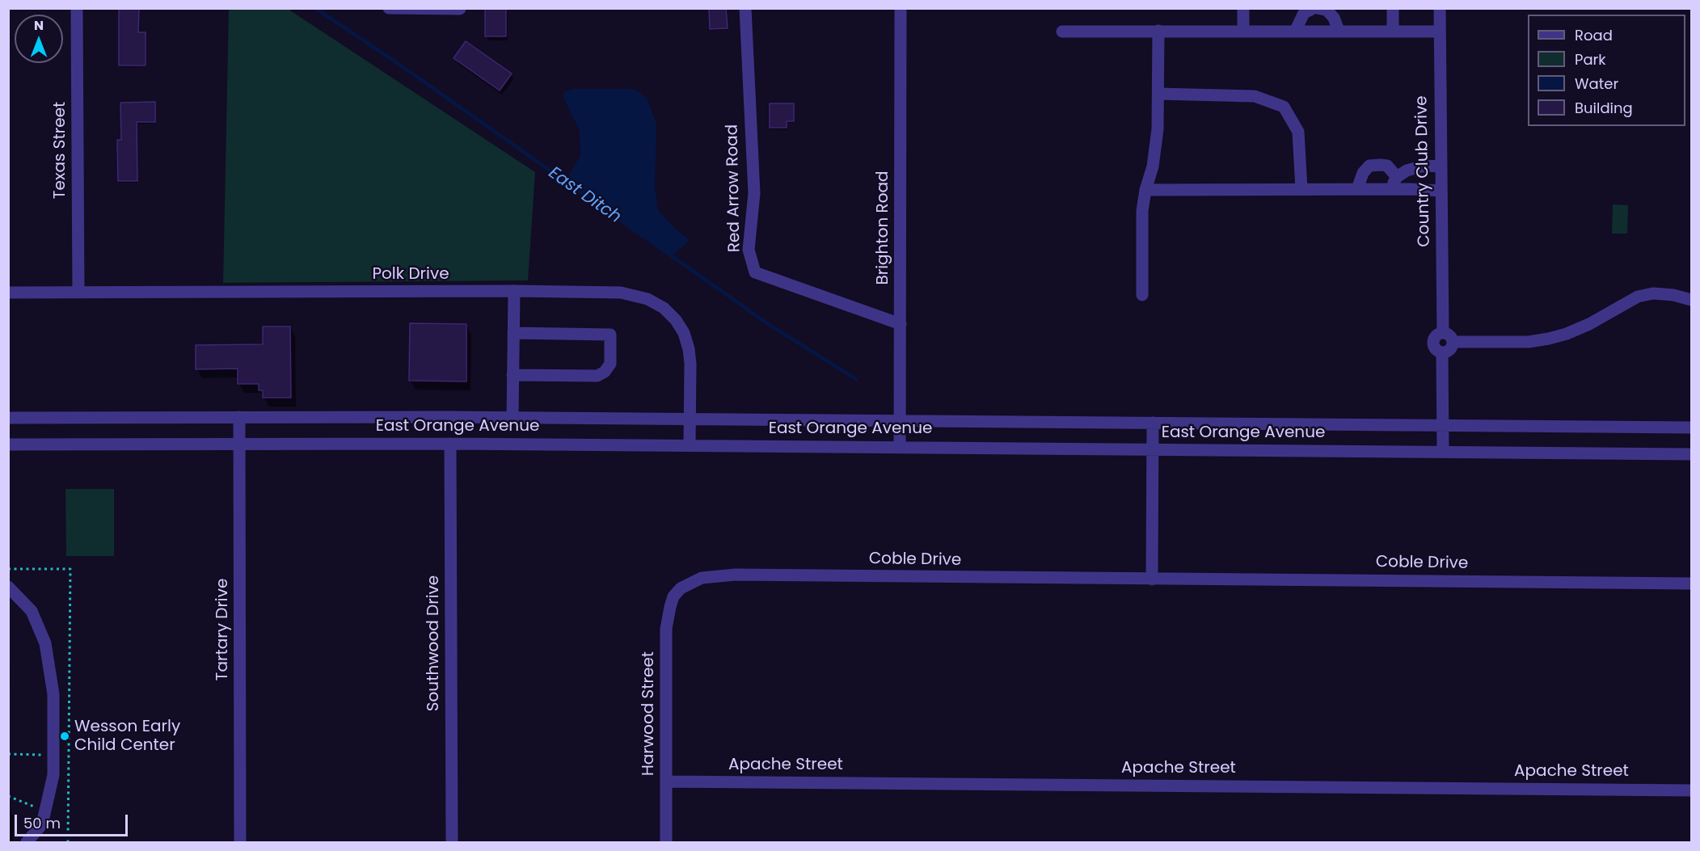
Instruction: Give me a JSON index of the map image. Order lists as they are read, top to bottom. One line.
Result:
{"streets":{"street":["Texas Street","Country Club Drive","Red Arrow Road","Brighton Road","Polk Drive","East Orange Avenue","Coble Drive","Tartary Drive","Southwood Drive","Harwood Street","Apache Street"]},"crossings":[["Texas Street","Polk Drive"],["Red Arrow Road","Brighton Road"],["Brighton Road","East Orange Avenue"],["Polk Drive","East Orange Avenue"],["East Orange Avenue","Tartary Drive"],["East Orange Avenue","Southwood Drive"],["Coble Drive","Harwood Street"],["Harwood Street","Apache Street"]],"water":["East Ditch"],"places":["Wesson Early Child Center"],"legend":["Road","Park","Water","Building"],"scale_bar":"50 m","north":"top"}
